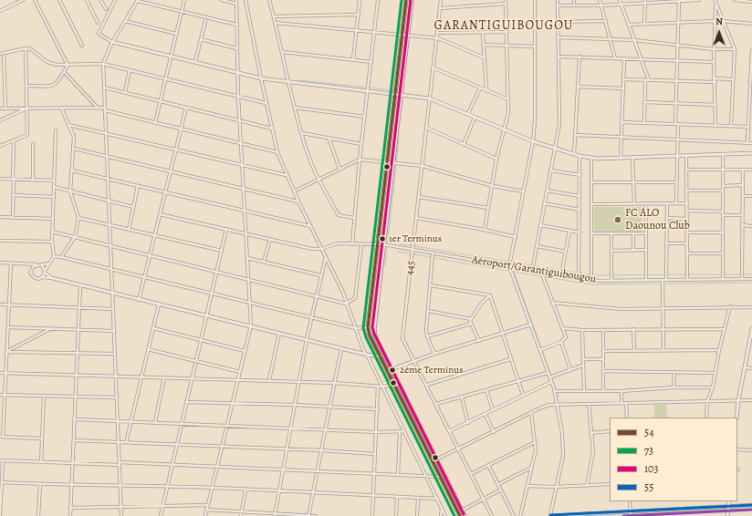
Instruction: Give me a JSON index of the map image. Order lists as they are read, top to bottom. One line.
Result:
{"streets":{"street":["445","Aéroport/Garantiguibougou"]},"crossings":[["445","Aéroport/Garantiguibougou"]],"districts":["GARANTIGUIBOUGOU"],"places":["FC ALO Daounou Club","1er Terminus","2ème Terminus"],"lines":["transit line 54","transit line 73","transit line 103","transit line 55"],"legend":["54","73","103","55"],"north":"top"}
